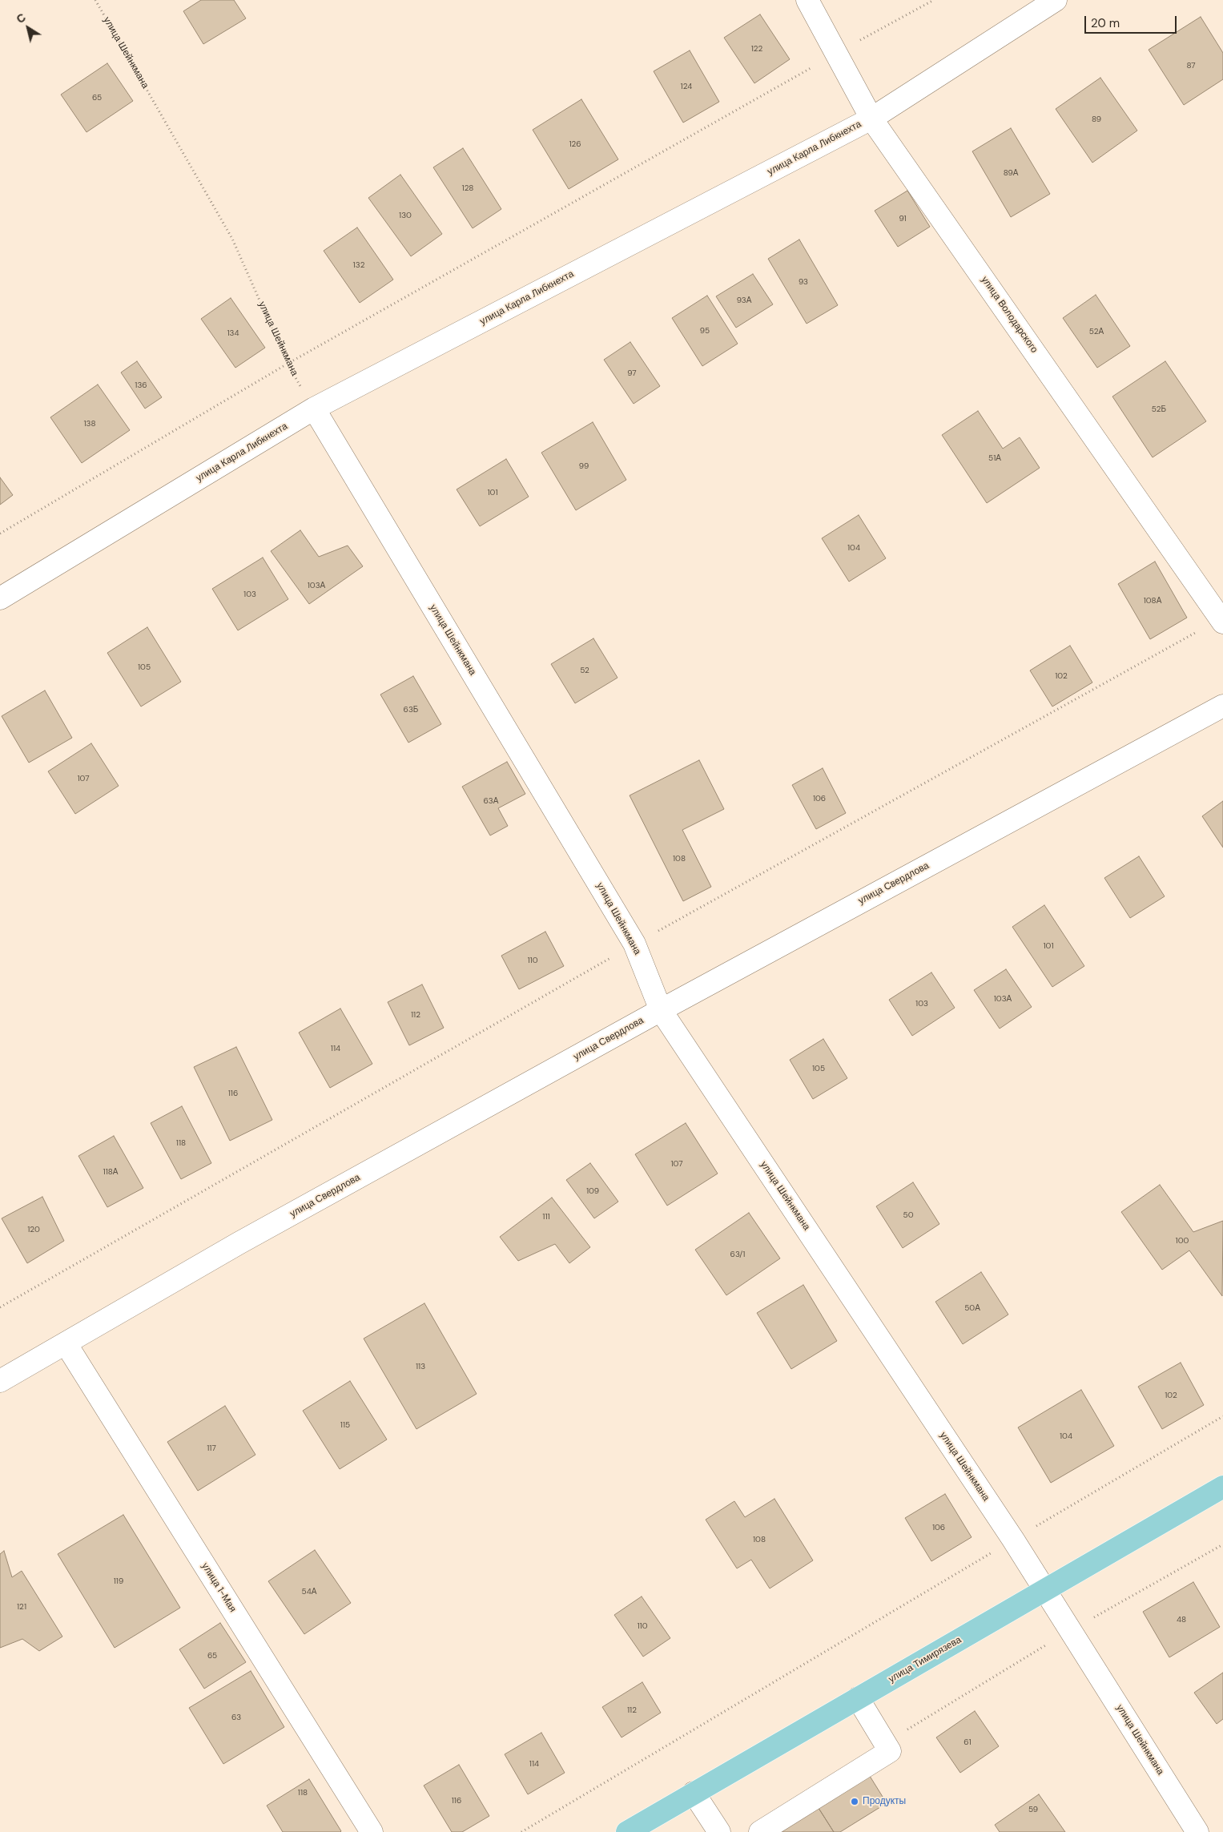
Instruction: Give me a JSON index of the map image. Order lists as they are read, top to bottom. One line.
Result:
{"streets":{"main road":["улица Тимирязева"],"street":["улица Шейнкмана","улица Карла Либкнехта","улица Володарского","улица Свердлова","улица 1-Мая"]},"crossings":[["улица Шейнкмана","улица Карла Либкнехта"],["улица Шейнкмана","улица Свердлова"],["улица Шейнкмана","улица Тимирязева"],["улица Карла Либкнехта","улица Володарского"],["улица Свердлова","улица 1-Мая"]],"places":["Продукты"],"house_numbers":["122","87","124","65","89","126","89А","128","130","91","132","93","93А","95","52А","134","97","136","52Б","138","51А","99","101","104","103А","103","108А","105","52","102","63Б","107","106","63А","108","101","110","103А","103","112","114","105","116","118","107","118А","109","50","111","120","100","63/1","50А","113","102","115","104","117","106","108","119","54А","121","48","110","65","112","63","61","114","118","116","59"],"scale_bar":"20 m","north":"top left"}
